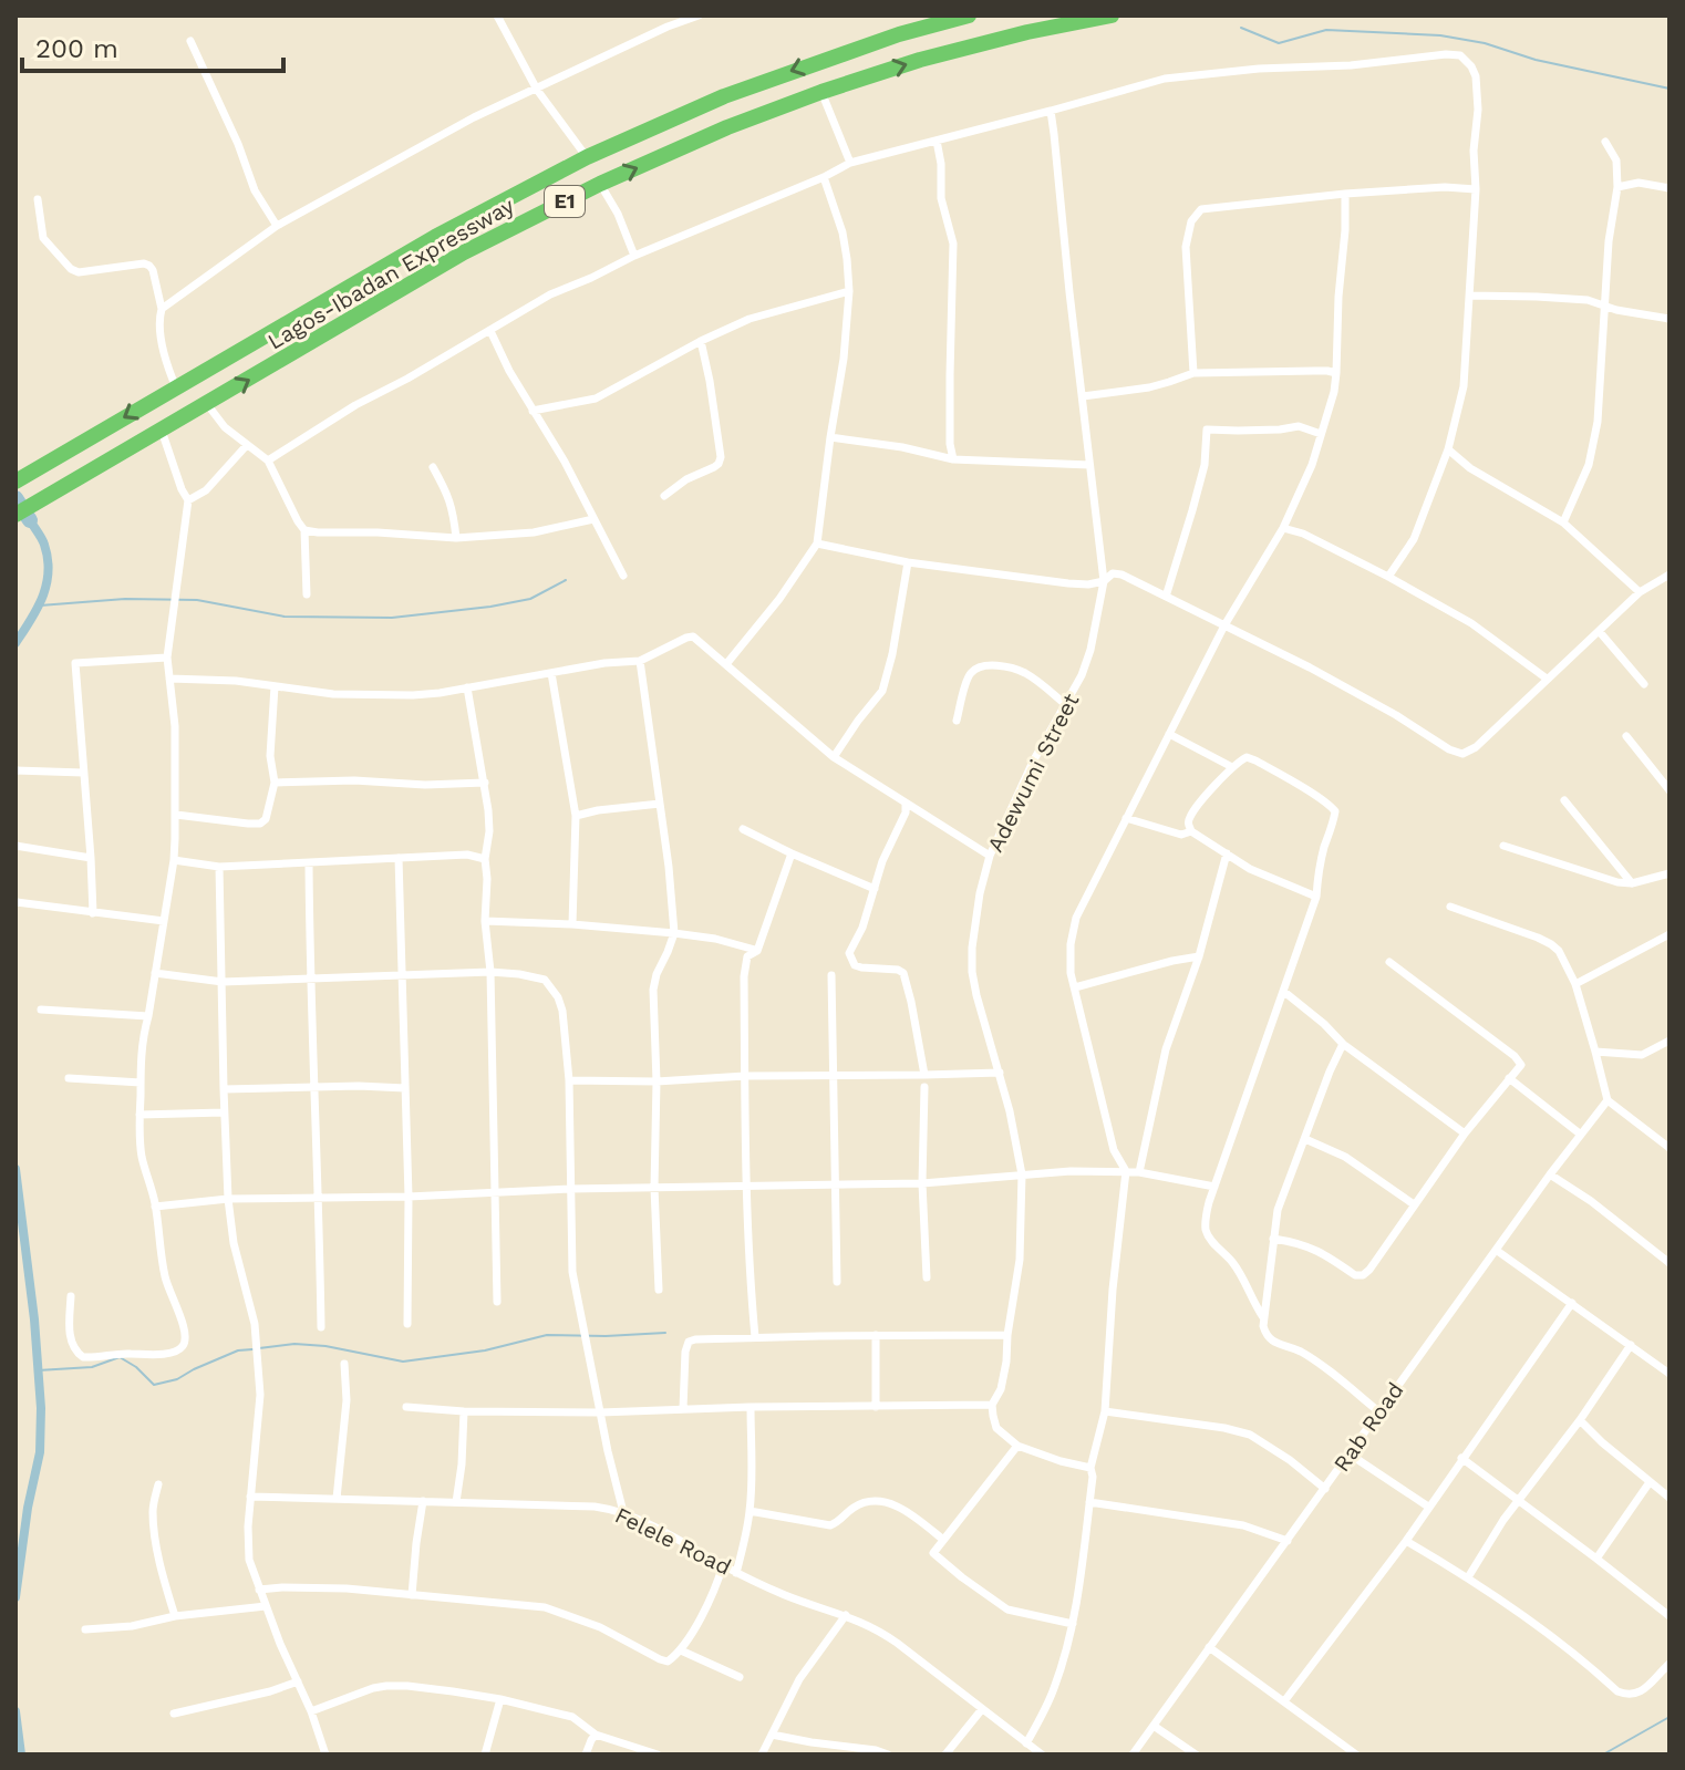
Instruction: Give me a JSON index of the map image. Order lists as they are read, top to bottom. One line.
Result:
{"streets":{"highway":["E1","Lagos-Ibadan Expressway"],"street":["Adewumi Street","Rab Road","Felele Road"]},"scale_bar":"200 m"}
